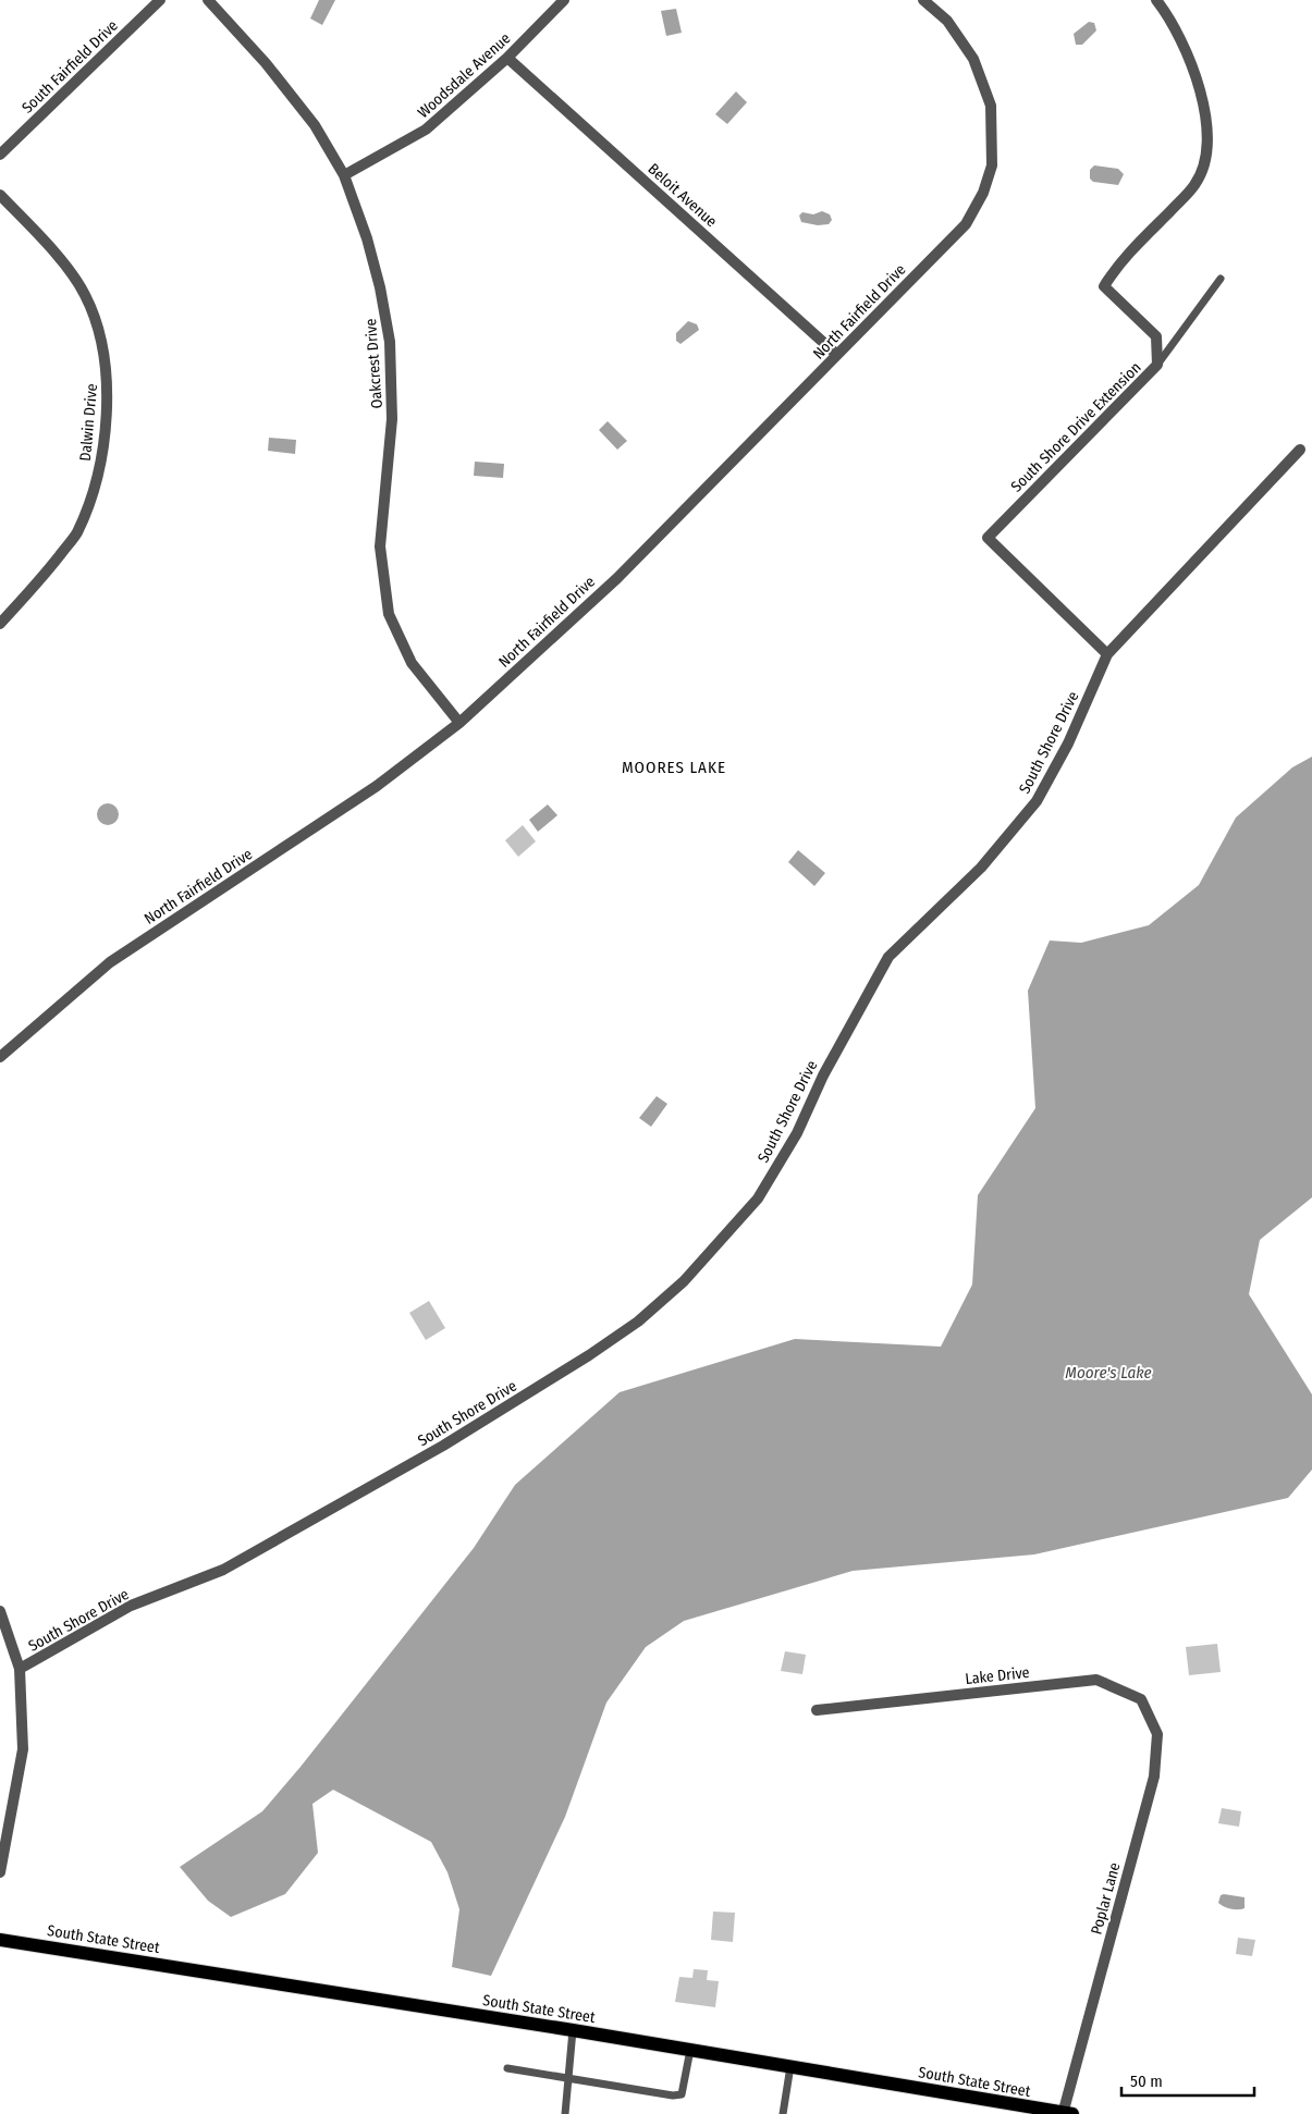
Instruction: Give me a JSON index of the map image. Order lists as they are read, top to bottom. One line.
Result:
{"streets":{"main road":["South State Street"],"street":["South Fairfield Drive","Woodsdale Avenue","Beloit Avenue","North Fairfield Drive","Oakcrest Drive","Dalwin Drive","South Shore Drive Extension","South Shore Drive","Lake Drive","Poplar Lane"]},"crossings":[["Woodsdale Avenue","Beloit Avenue"],["Woodsdale Avenue","Oakcrest Drive"],["Beloit Avenue","North Fairfield Drive"],["North Fairfield Drive","Oakcrest Drive"],["South Shore Drive Extension","South Shore Drive"],["Lake Drive","Poplar Lane"],["Poplar Lane","South State Street"]],"districts":["MOORES LAKE"],"water":["Moore's Lake"],"scale_bar":"50 m"}
